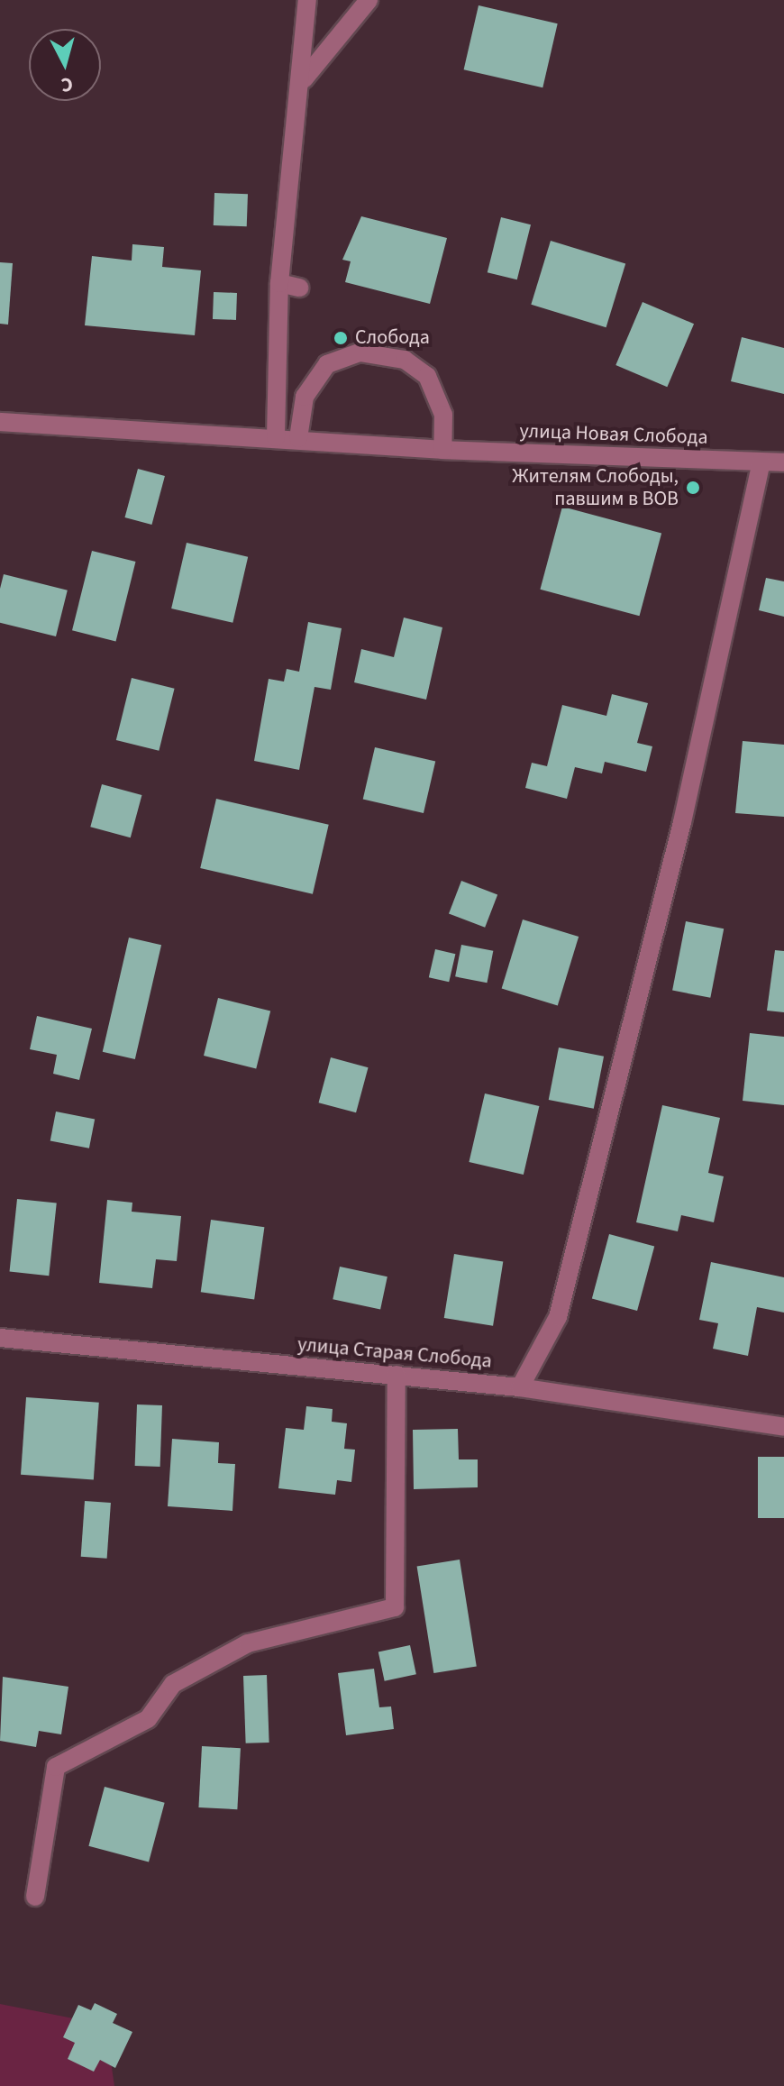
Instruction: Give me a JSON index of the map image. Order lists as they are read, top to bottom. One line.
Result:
{"streets":{"street":["улица Новая Слобода","улица Старая Слобода"]},"places":["Слобода","Жителям Слободы, павшим в ВОВ"],"north":"bottom"}
